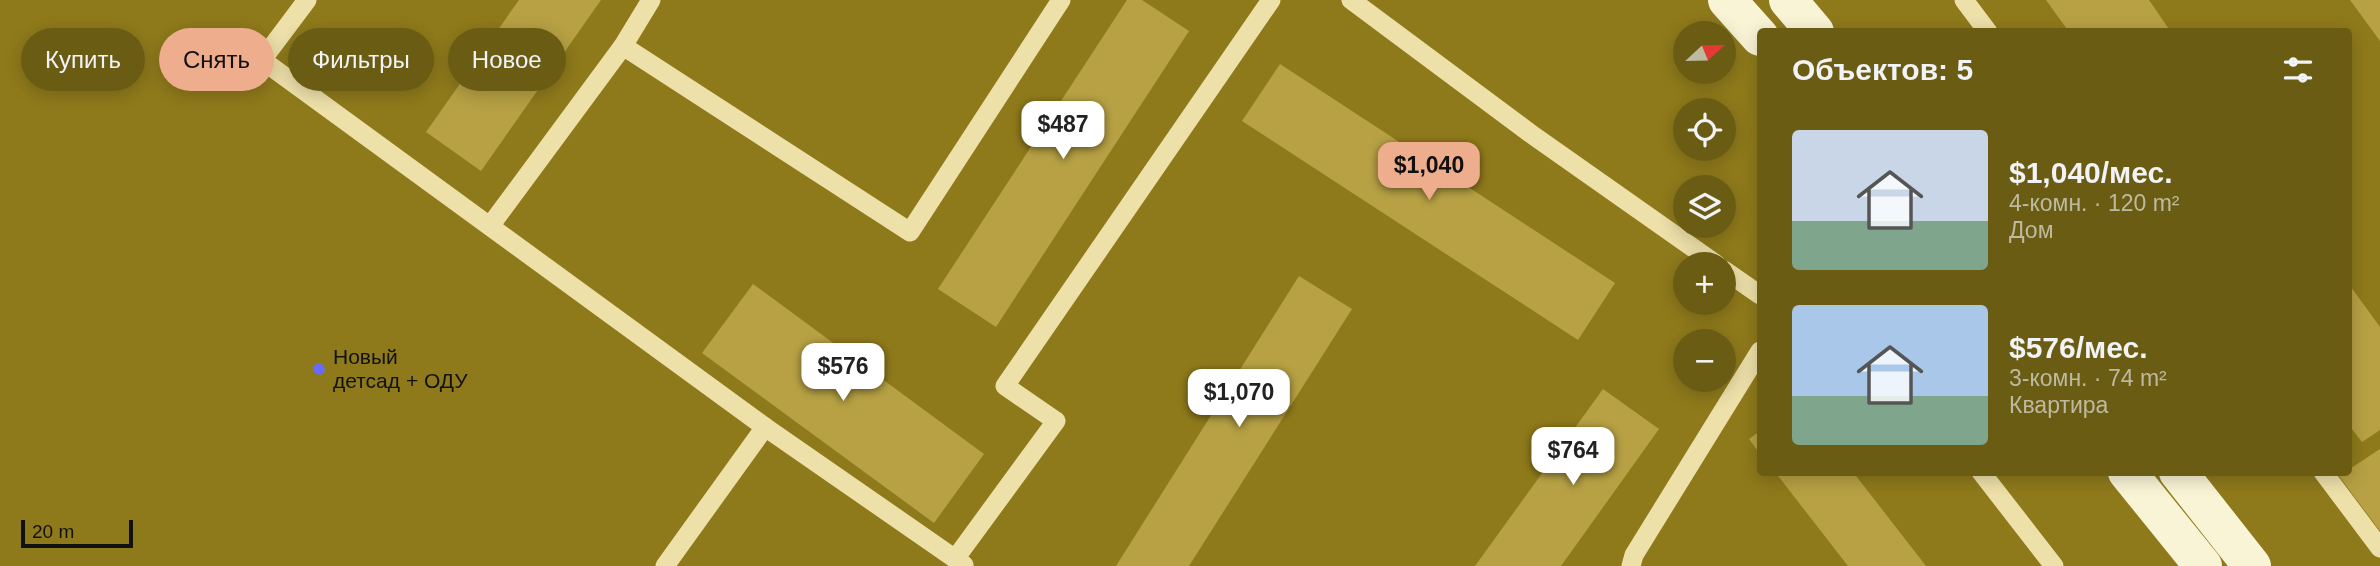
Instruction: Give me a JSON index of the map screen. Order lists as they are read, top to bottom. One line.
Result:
{"places":["Новый детсад + ОДУ"],"scale_bar":"20 m","north":"right","page":{"map_buttons":["+","−"],"chip":["Купить","Снять","Фильтры","Новое"],"heading":"Объектов: 5","price":["$487","$1,040","$576","$1,070","$764"],"list":[{"name":"$1,040/мес.","note":"4-комн. · 120 m² · Дом"},{"name":"$576/мес.","note":"3-комн. · 74 m² · Квартира"}],"scale":"20 m"}}
